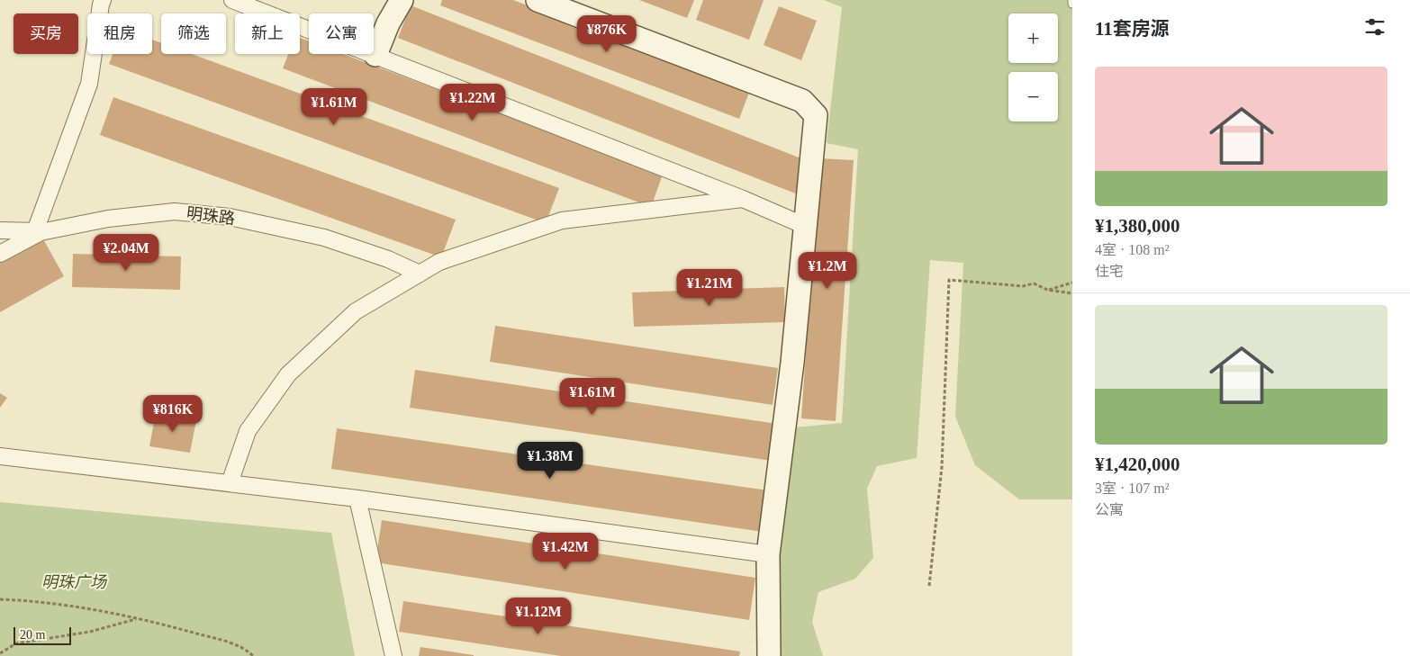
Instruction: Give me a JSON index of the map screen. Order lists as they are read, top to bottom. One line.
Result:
{"streets":{"street":["明珠路"]},"parks":["明珠广场"],"scale_bar":"20 m","page":{"heading":"11套房源","map_buttons":["+","−"],"chip":["买房","租房","筛选","新上","公寓"],"price":["¥876K","¥1.22M","¥1.61M","¥2.04M","¥1.2M","¥1.21M","¥1.61M","¥816K","¥1.38M","¥1.42M","¥1.12M"],"list":[{"name":"¥1,380,000","note":"4室 · 108 m² · 住宅"},{"name":"¥1,420,000","note":"3室 · 107 m² · 公寓"}],"scale":"20 m"}}
